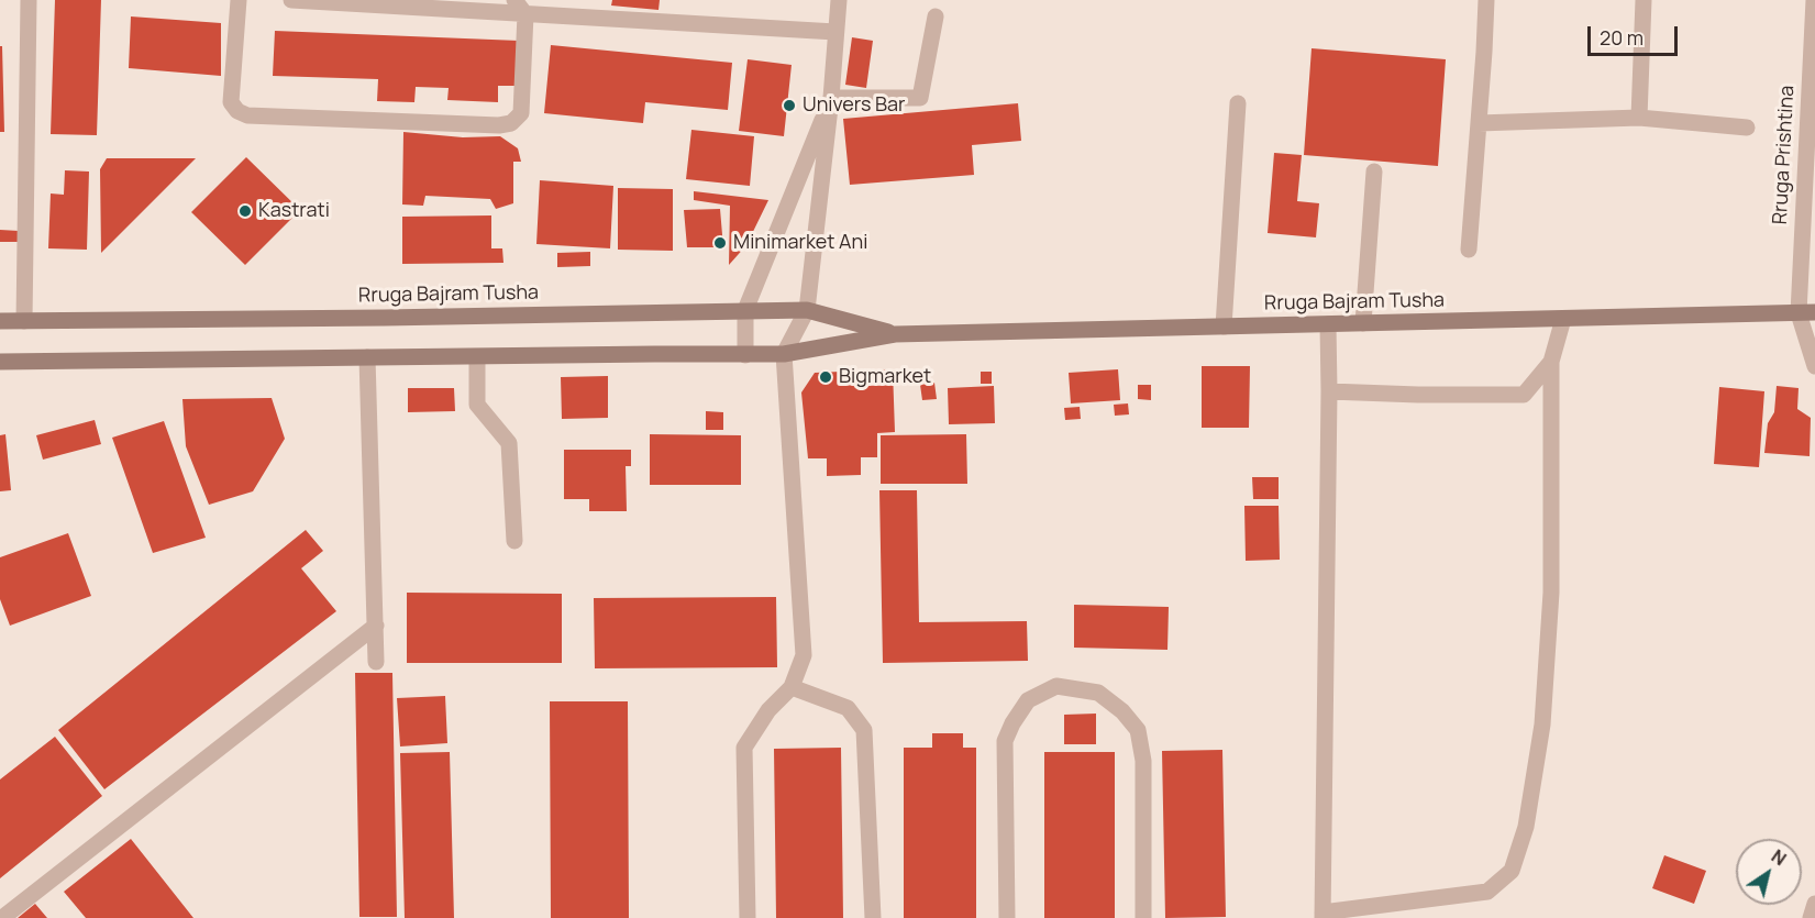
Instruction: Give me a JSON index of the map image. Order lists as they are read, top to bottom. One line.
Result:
{"streets":{"main road":["Rruga Bajram Tusha"],"street":["Rruga Prishtina"]},"crossings":[["Rruga Prishtina","Rruga Bajram Tusha"]],"places":["Univers Bar","Kastrati","Minimarket Ani","Bigmarket"],"scale_bar":"20 m","north":"top right"}
